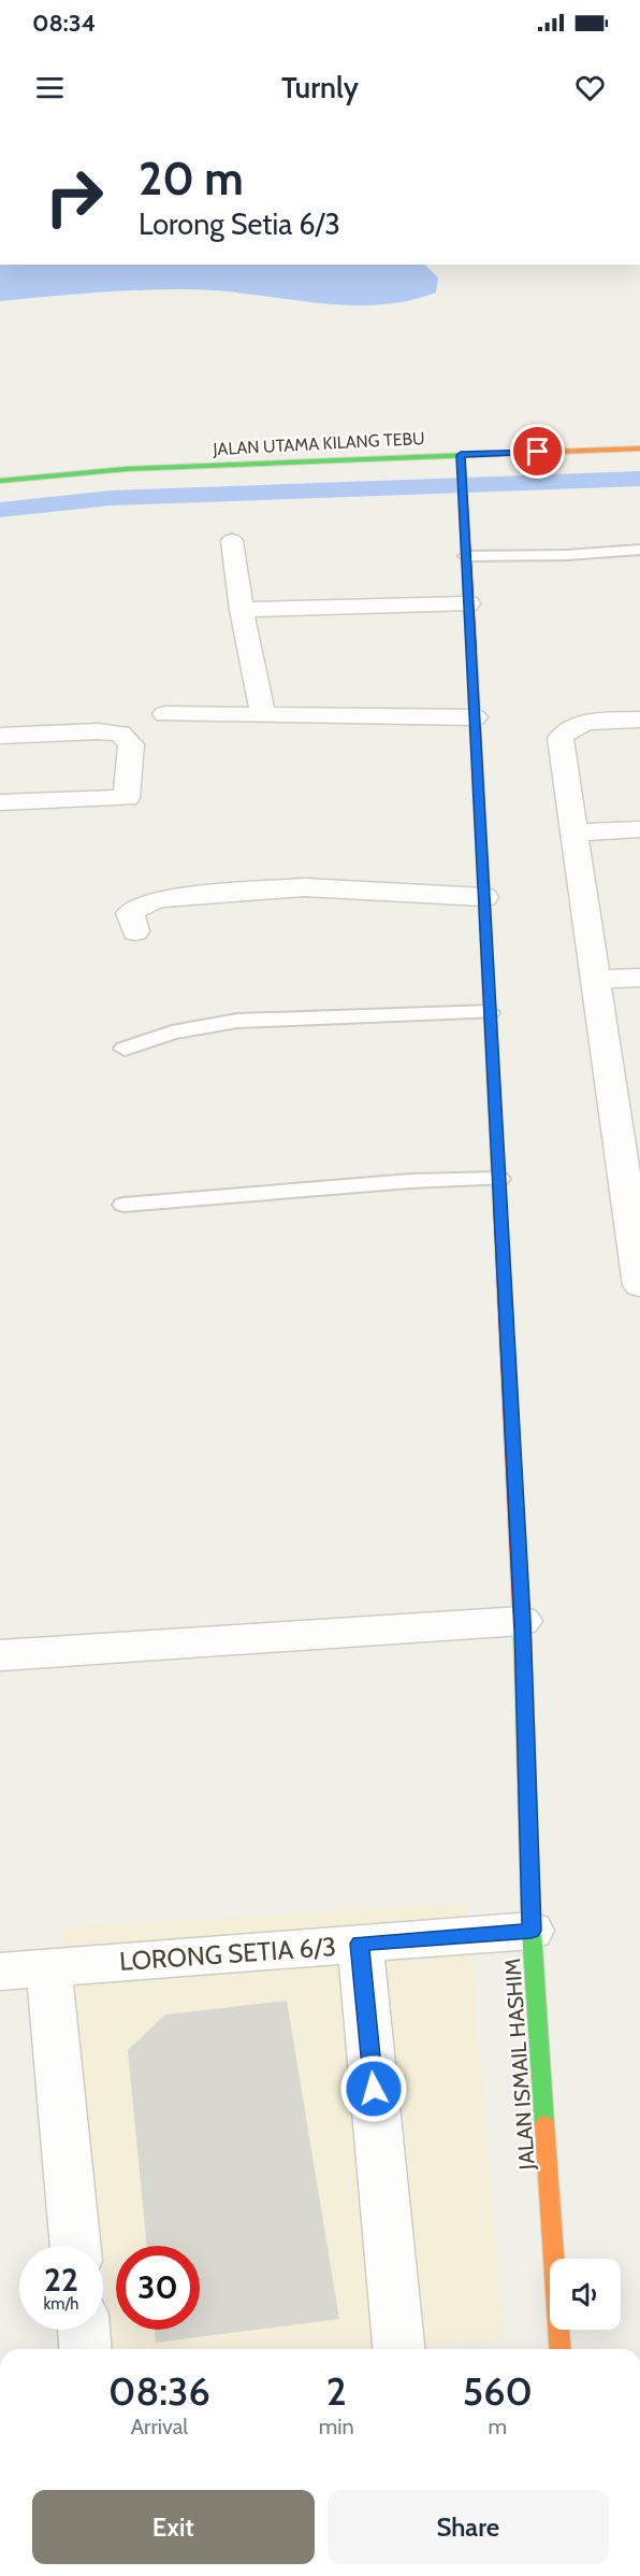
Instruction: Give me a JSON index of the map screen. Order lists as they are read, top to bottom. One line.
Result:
{"streets":{"street":["JALAN UTAMA KILANG TEBU","LORONG SETIA 6/3","JALAN ISMAIL HASHIM"]},"crossings":[["JALAN UTAMA KILANG TEBU","JALAN ISMAIL HASHIM"],["LORONG SETIA 6/3","JALAN ISMAIL HASHIM"]],"page":{"status":"08:34","header":"Turnly","turn":["20 m","Lorong Setia 6/3"],"speed":"22 km/h","limit":"30","eta":["08:36","Arrival","2","min","560","m"],"buttons":["Exit","Share"]}}
